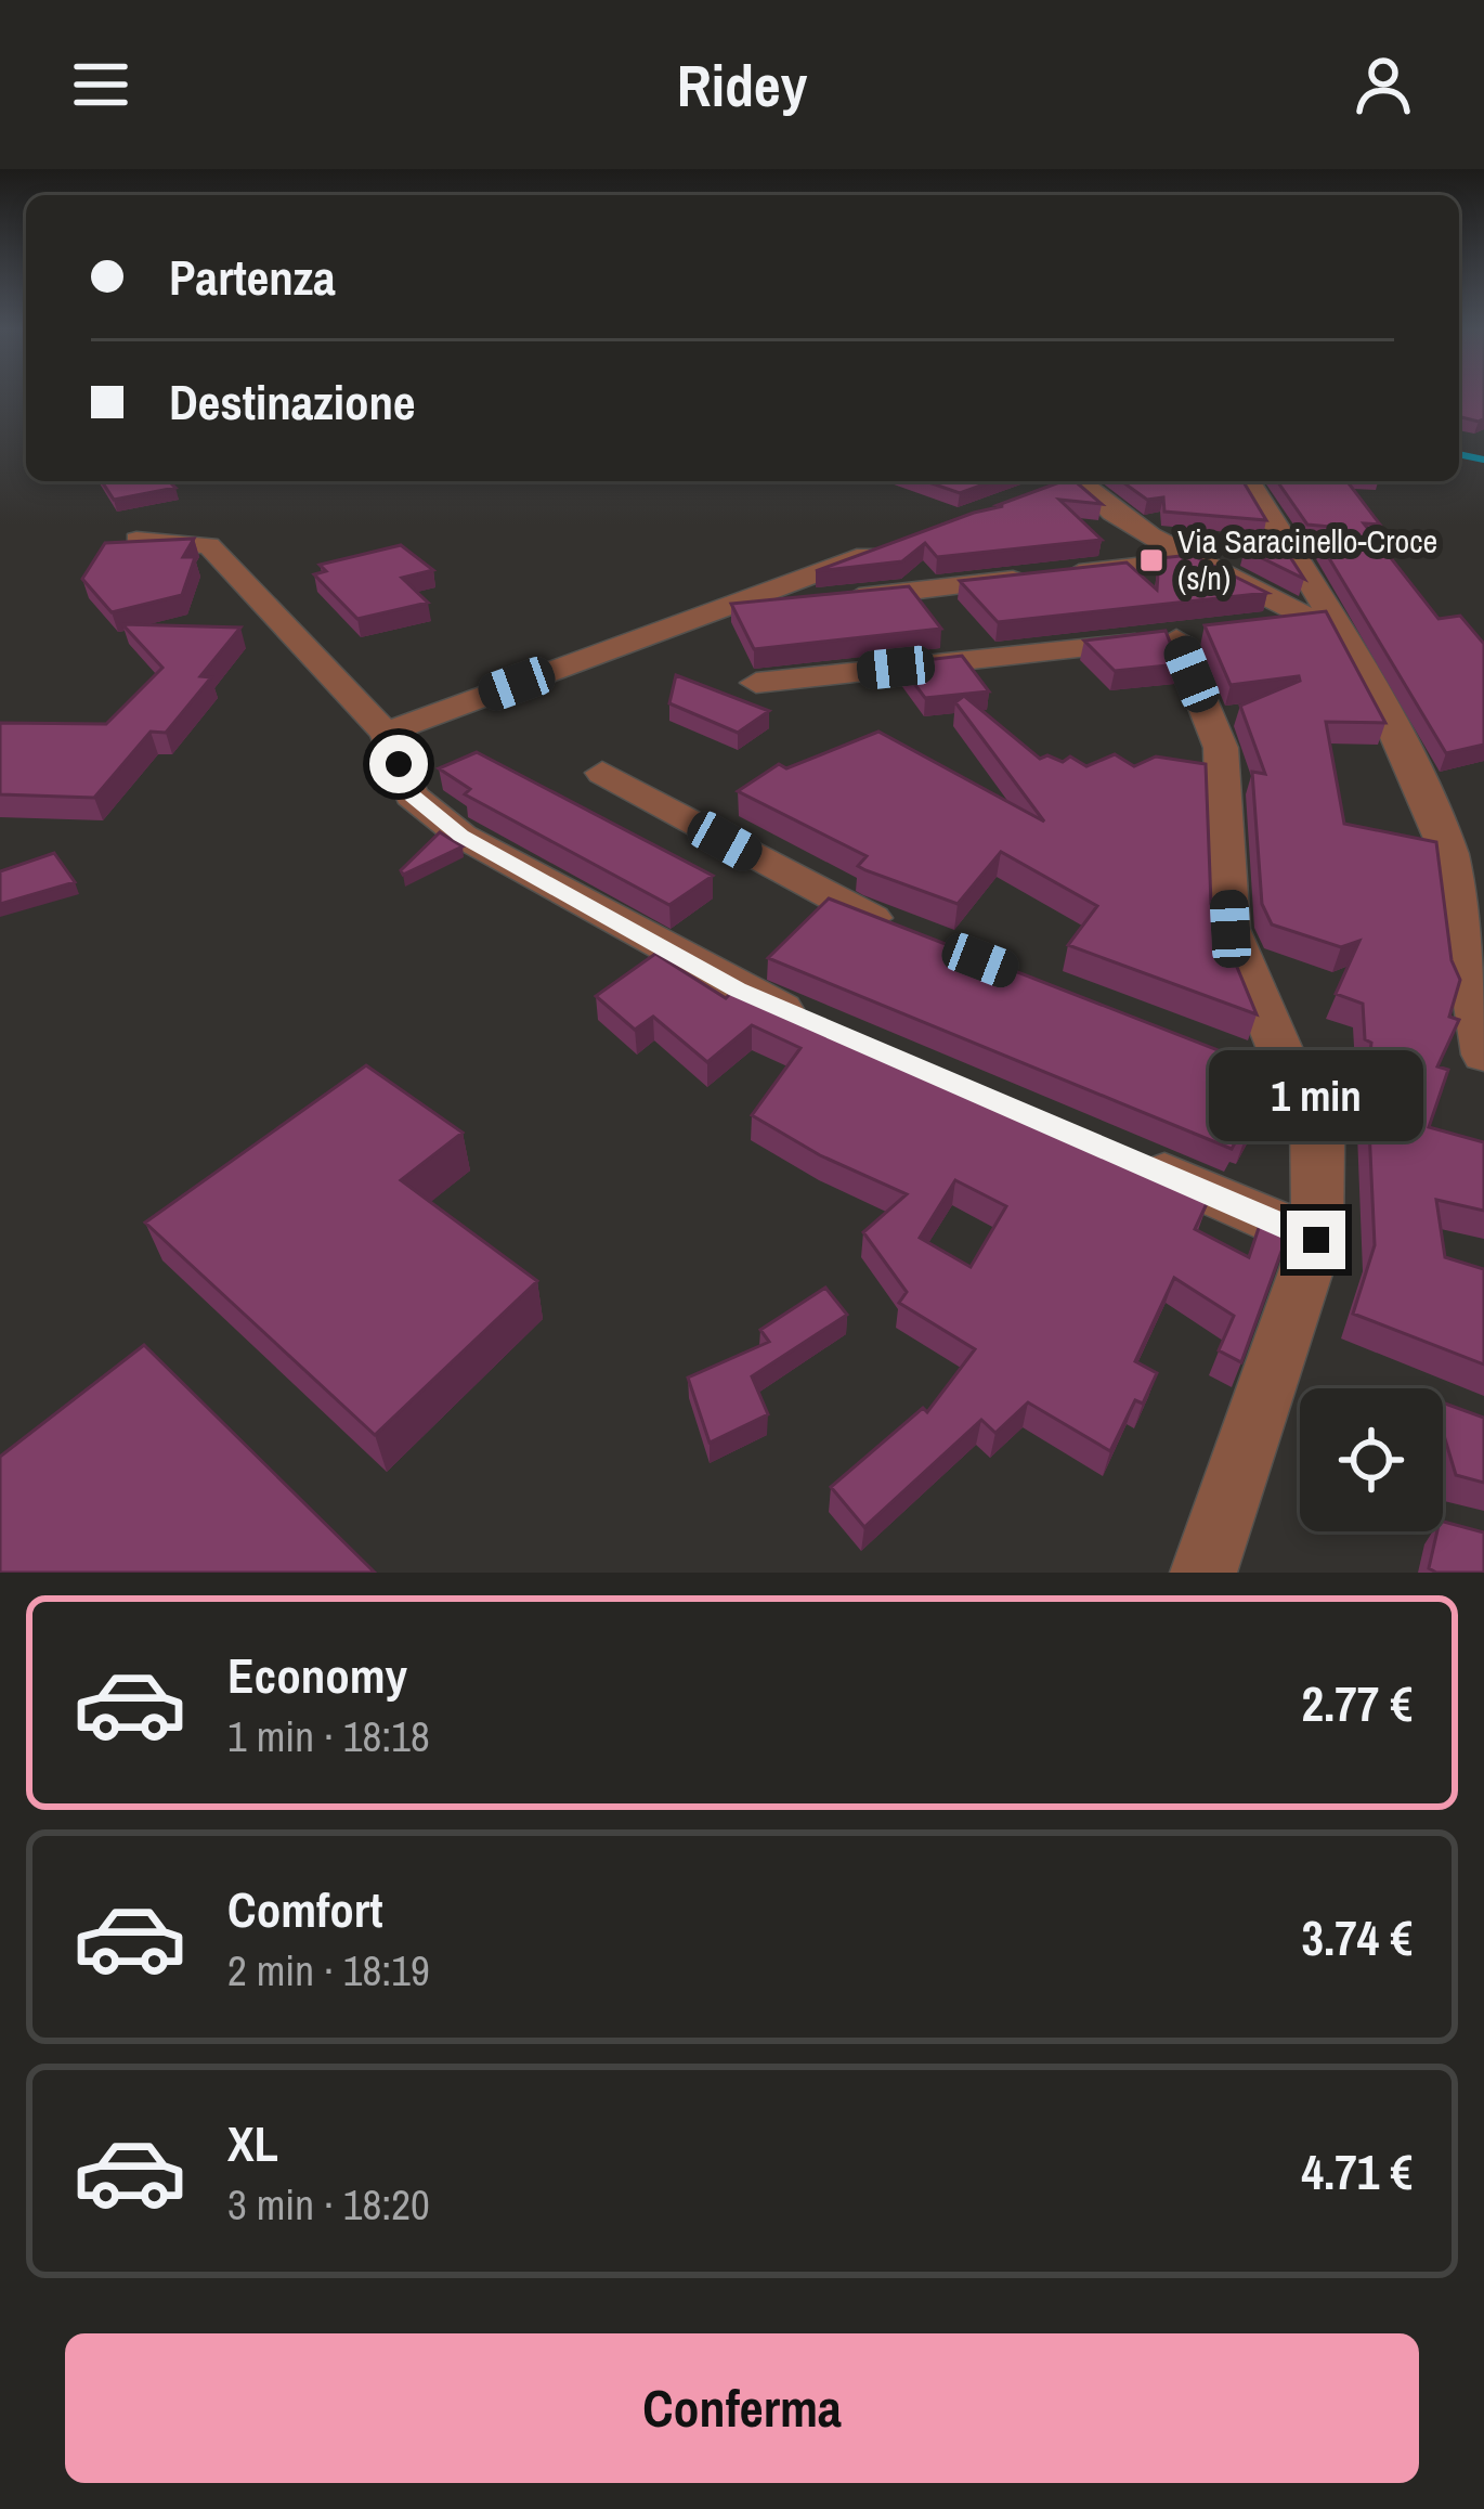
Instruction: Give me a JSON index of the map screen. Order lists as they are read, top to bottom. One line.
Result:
{"places":{"transit":["Via Saracinello-Croce (s/n)"]},"page":{"header":"Ridey","banner":["Partenza","Destinazione"],"bubble":"1 min","list":[{"name":"Economy","note":"1 min · 18:18","value":"2.77 €"},{"name":"Comfort","note":"2 min · 18:19","value":"3.74 €"},{"name":"XL","note":"3 min · 18:20","value":"4.71 €"}],"buttons":"Conferma"}}
